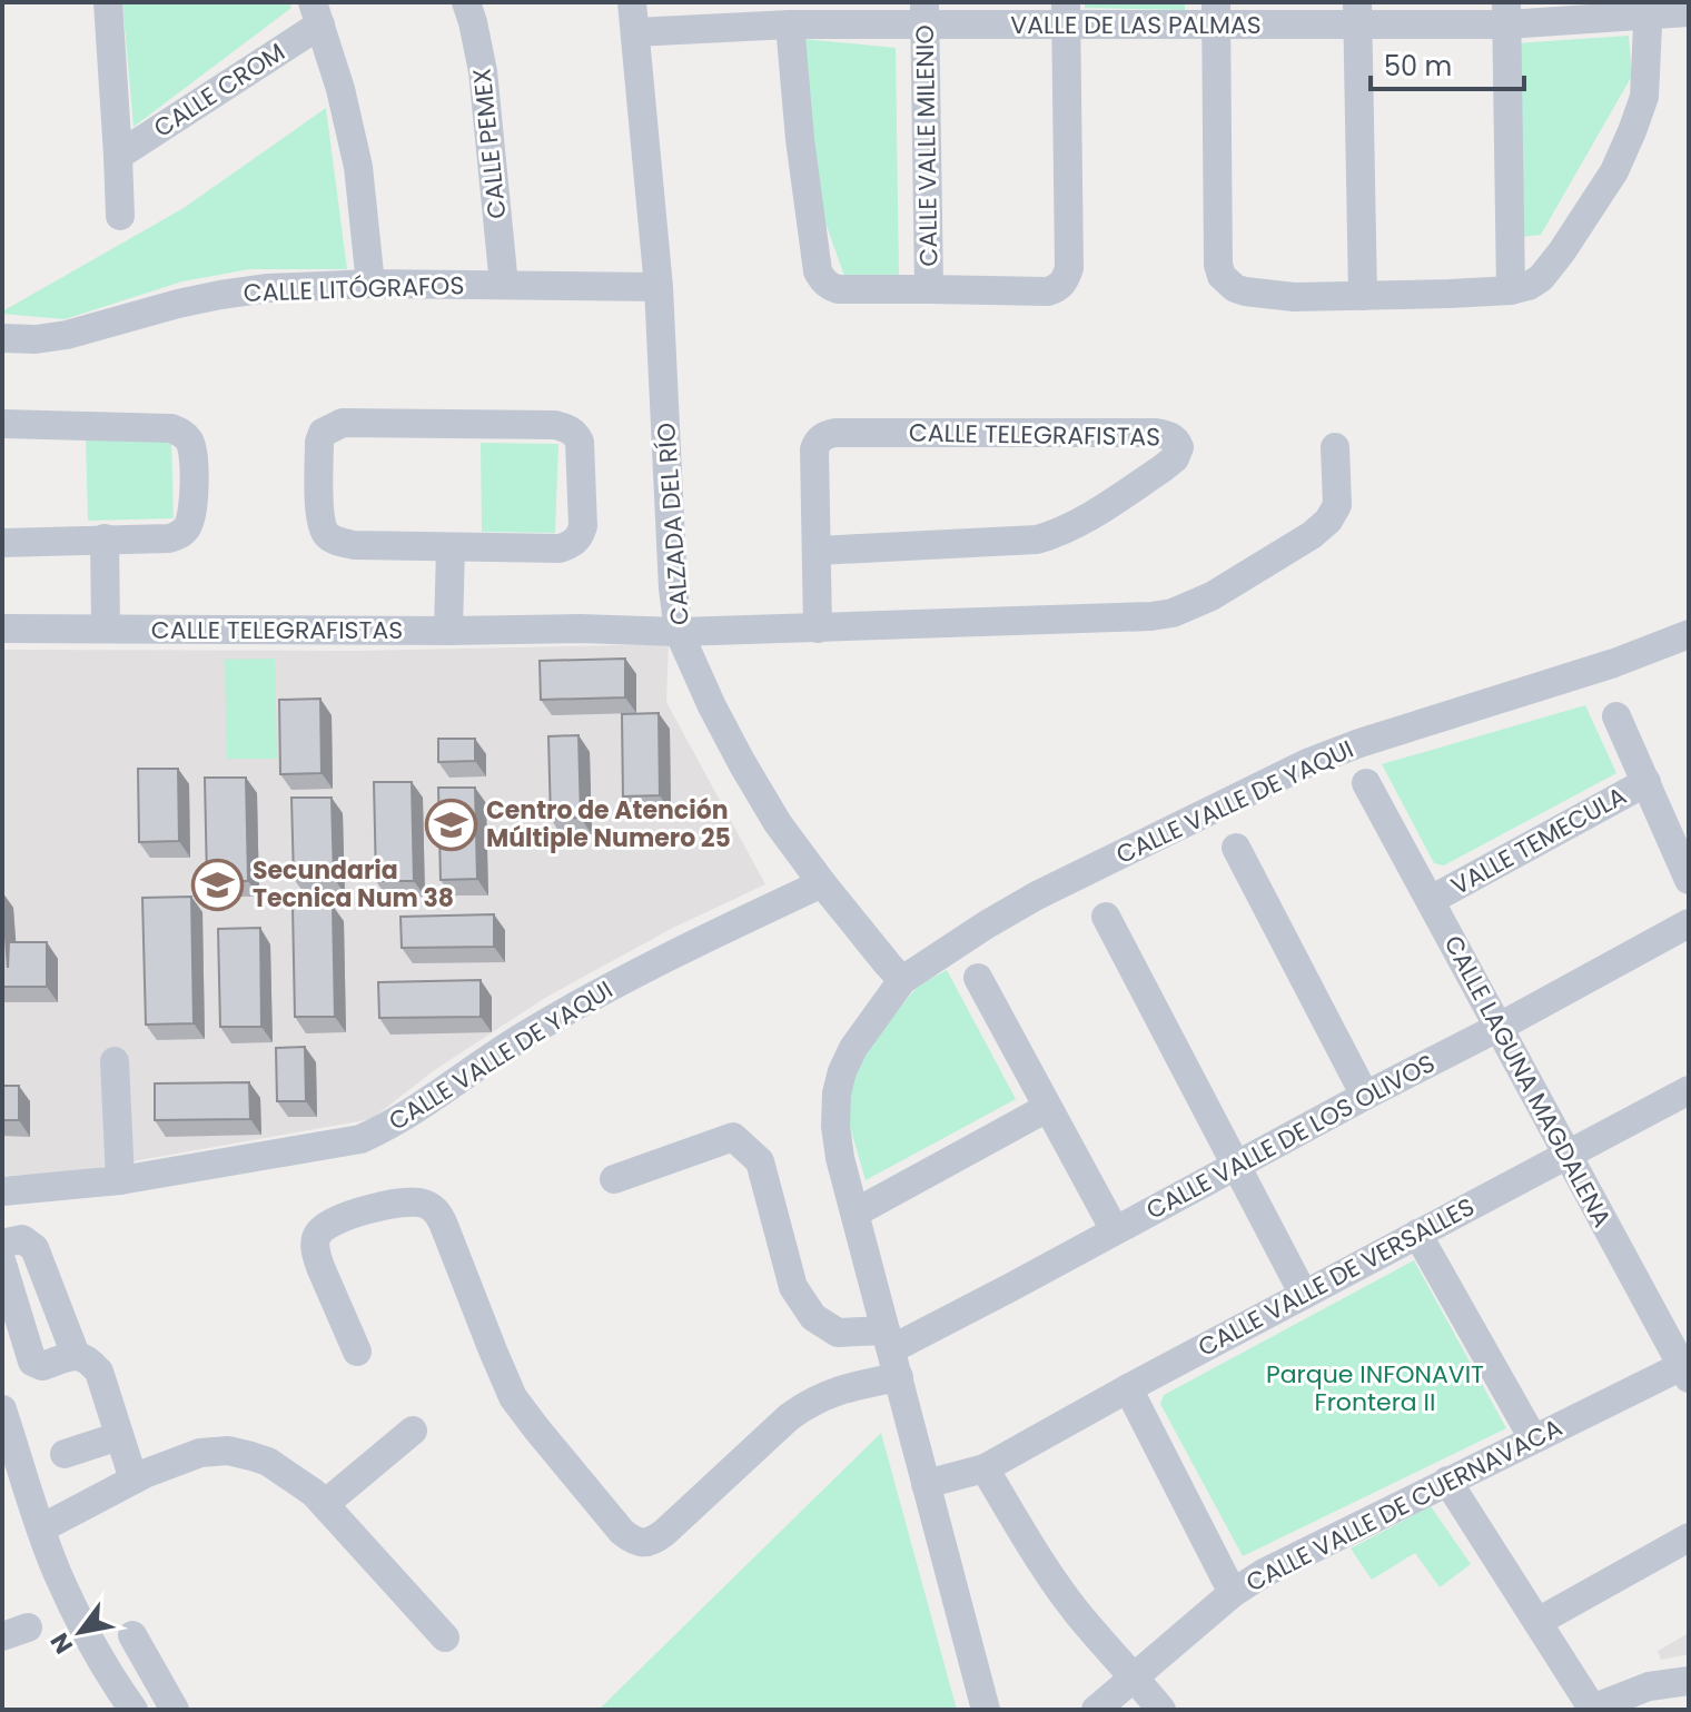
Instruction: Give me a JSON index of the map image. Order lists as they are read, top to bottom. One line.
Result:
{"streets":{"street":["VALLE DE LAS PALMAS","CALLE CROM","CALLE PEMEX","CALLE VALLE MILENIO","CALLE LITÓGRAFOS","CALLE TELEGRAFISTAS","CALZADA DEL RÍO","CALLE VALLE DE YAQUI","VALLE TEMECULA","CALLE LAGUNA MAGDALENA","CALLE VALLE DE LOS OLIVOS","CALLE VALLE DE VERSALLES","CALLE VALLE DE CUERNAVACA"]},"crossings":[["VALLE DE LAS PALMAS","CALLE VALLE MILENIO"],["VALLE DE LAS PALMAS","CALZADA DEL RÍO"],["CALLE PEMEX","CALLE LITÓGRAFOS"],["CALLE LITÓGRAFOS","CALZADA DEL RÍO"],["CALLE TELEGRAFISTAS","CALZADA DEL RÍO"],["CALZADA DEL RÍO","CALLE VALLE DE YAQUI"],["VALLE TEMECULA","CALLE LAGUNA MAGDALENA"],["CALLE LAGUNA MAGDALENA","CALLE VALLE DE LOS OLIVOS"],["CALLE LAGUNA MAGDALENA","CALLE VALLE DE VERSALLES"],["CALLE LAGUNA MAGDALENA","CALLE VALLE DE CUERNAVACA"]],"parks":["Parque INFONAVIT Frontera II"],"places":{"school or university":["Centro de Atención Múltiple Numero 25","Secundaria Tecnica Num 38"]},"scale_bar":"50 m","north":"bottom left"}
